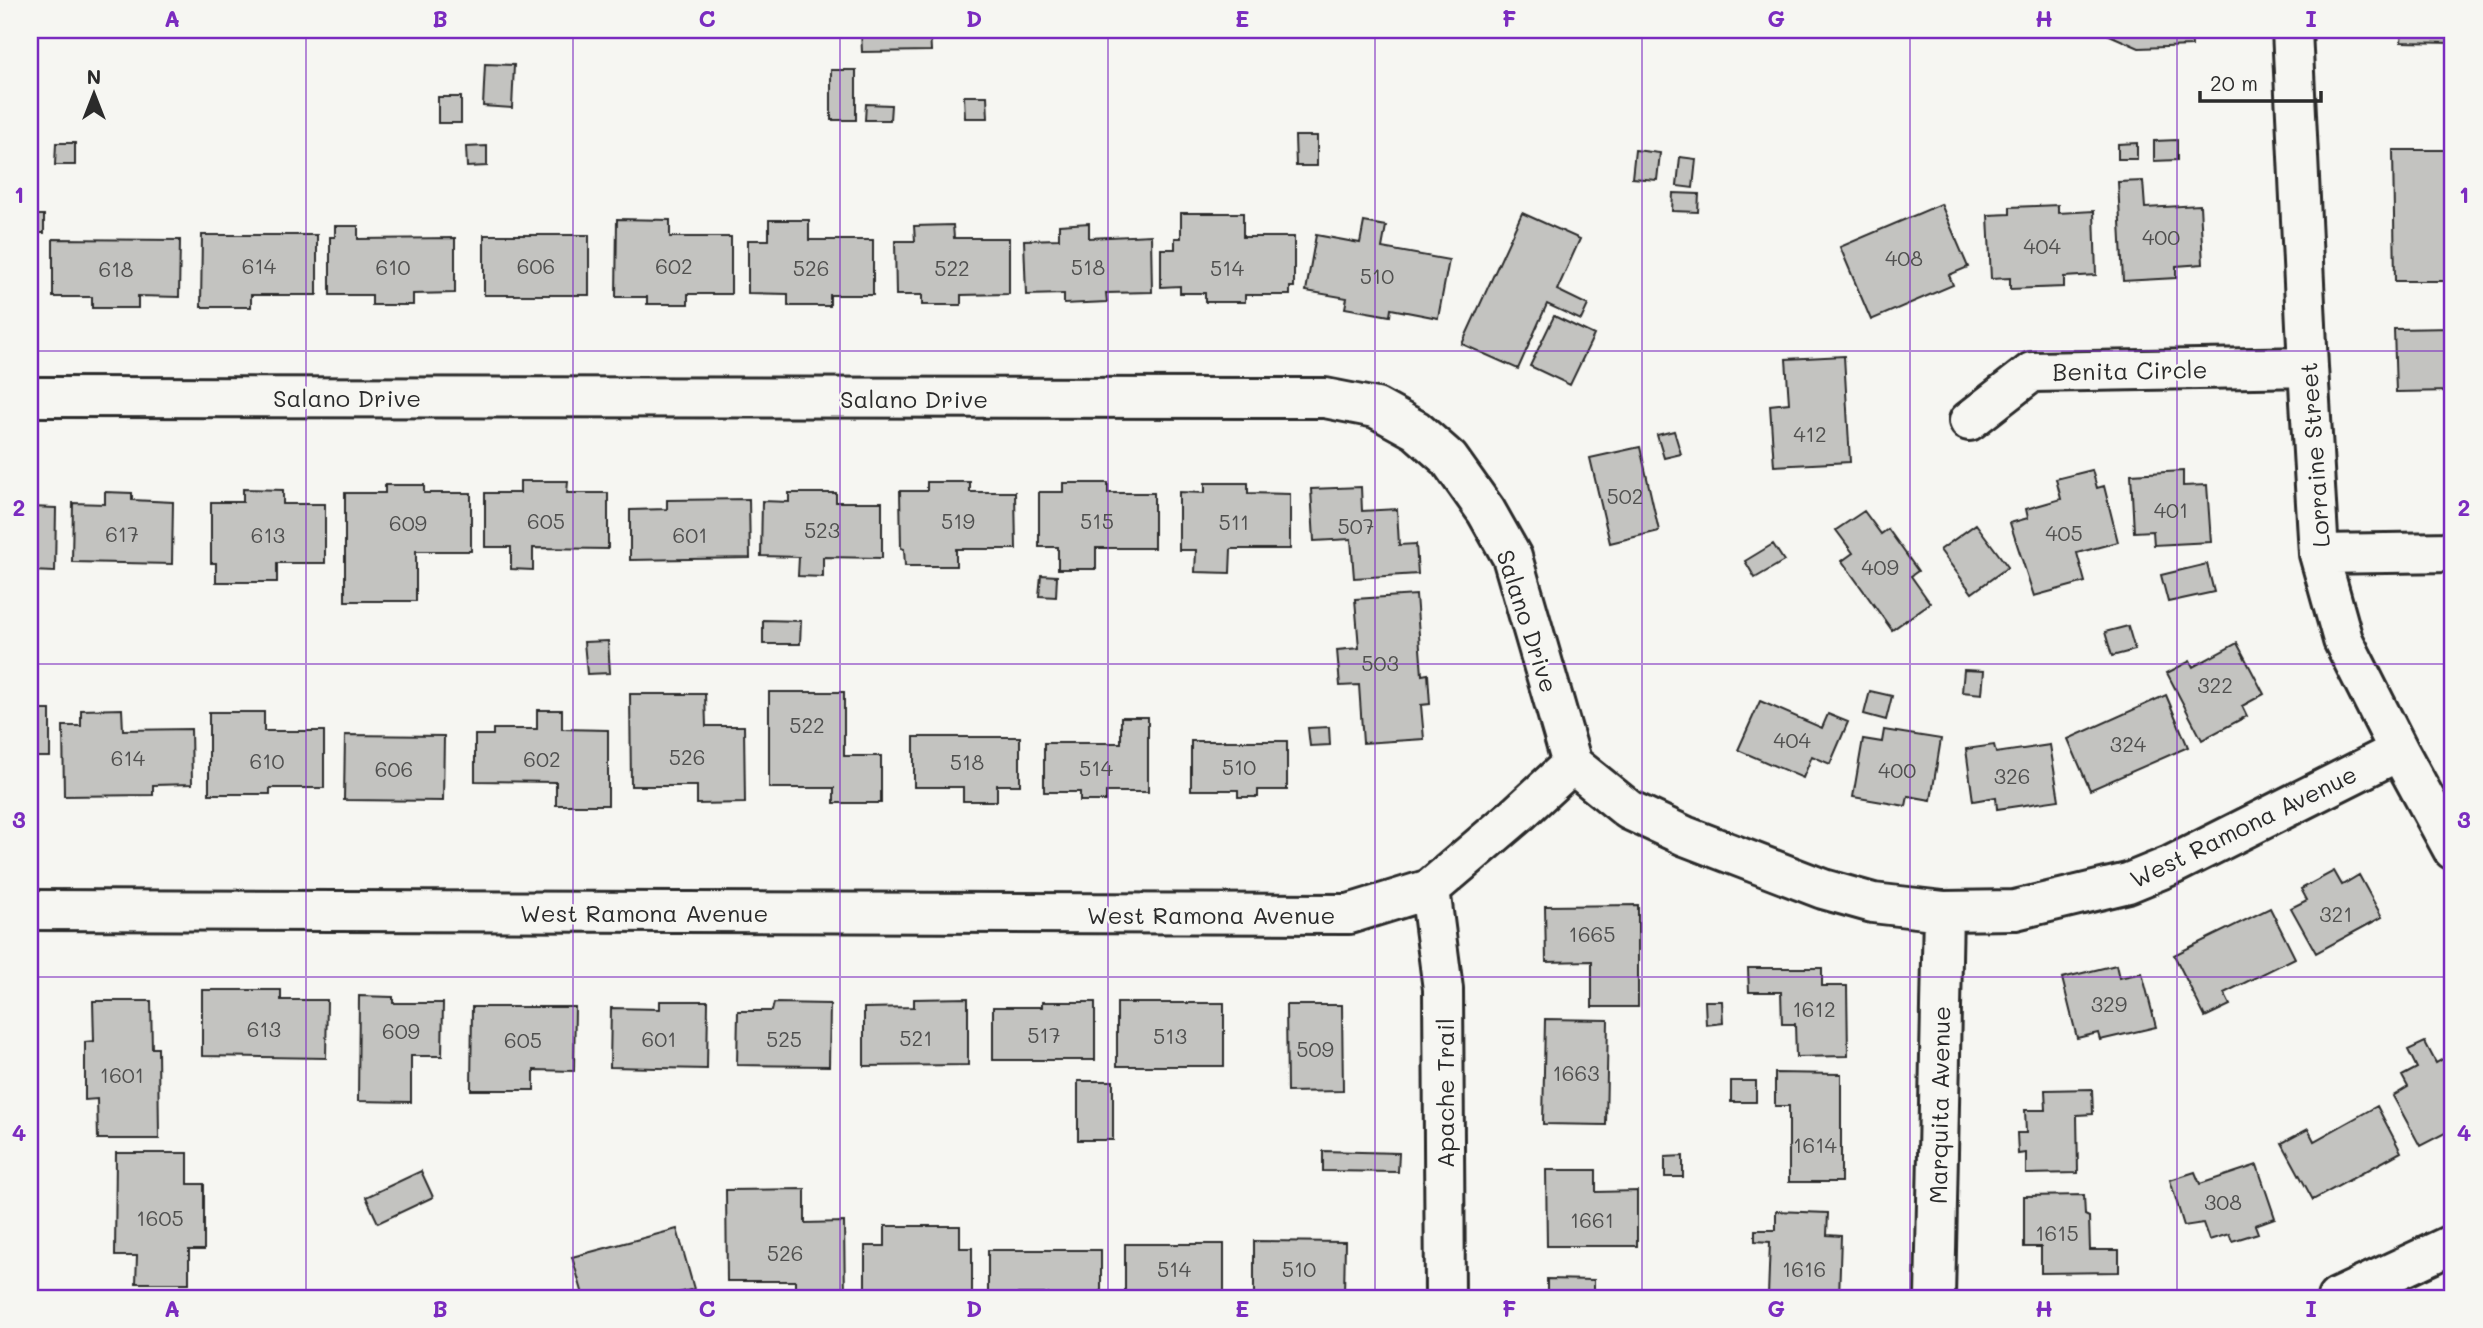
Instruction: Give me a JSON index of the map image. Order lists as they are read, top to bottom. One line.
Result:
{"streets":{"street":["Benita Circle","Salano Drive","Lorraine Street","West Ramona Avenue","Apache Trail","Marquita Avenue"]},"crossings":[["Benita Circle","Lorraine Street"],["Salano Drive","West Ramona Avenue"],["Lorraine Street","West Ramona Avenue"],["West Ramona Avenue","Apache Trail"],["West Ramona Avenue","Marquita Avenue"]],"house_numbers":["400","404","408","614","606","602","610","518","526","522","514","618","510","412","502","401","605","519","515","511","609","507","523","405","617","613","601","409","503","322","522","404","324","526","614","602","610","518","510","514","606","400","326","321","1665","329","1612","613","609","517","513","521","601","525","605","509","1663","1601","1614","308","1605","1661","1615","526","514","510","1616"],"scale_bar":"20 m","north":"top","grid":{"columns":["A","B","C","D","E","F","G","H","I"],"rows":["1","2","3","4"]}}
